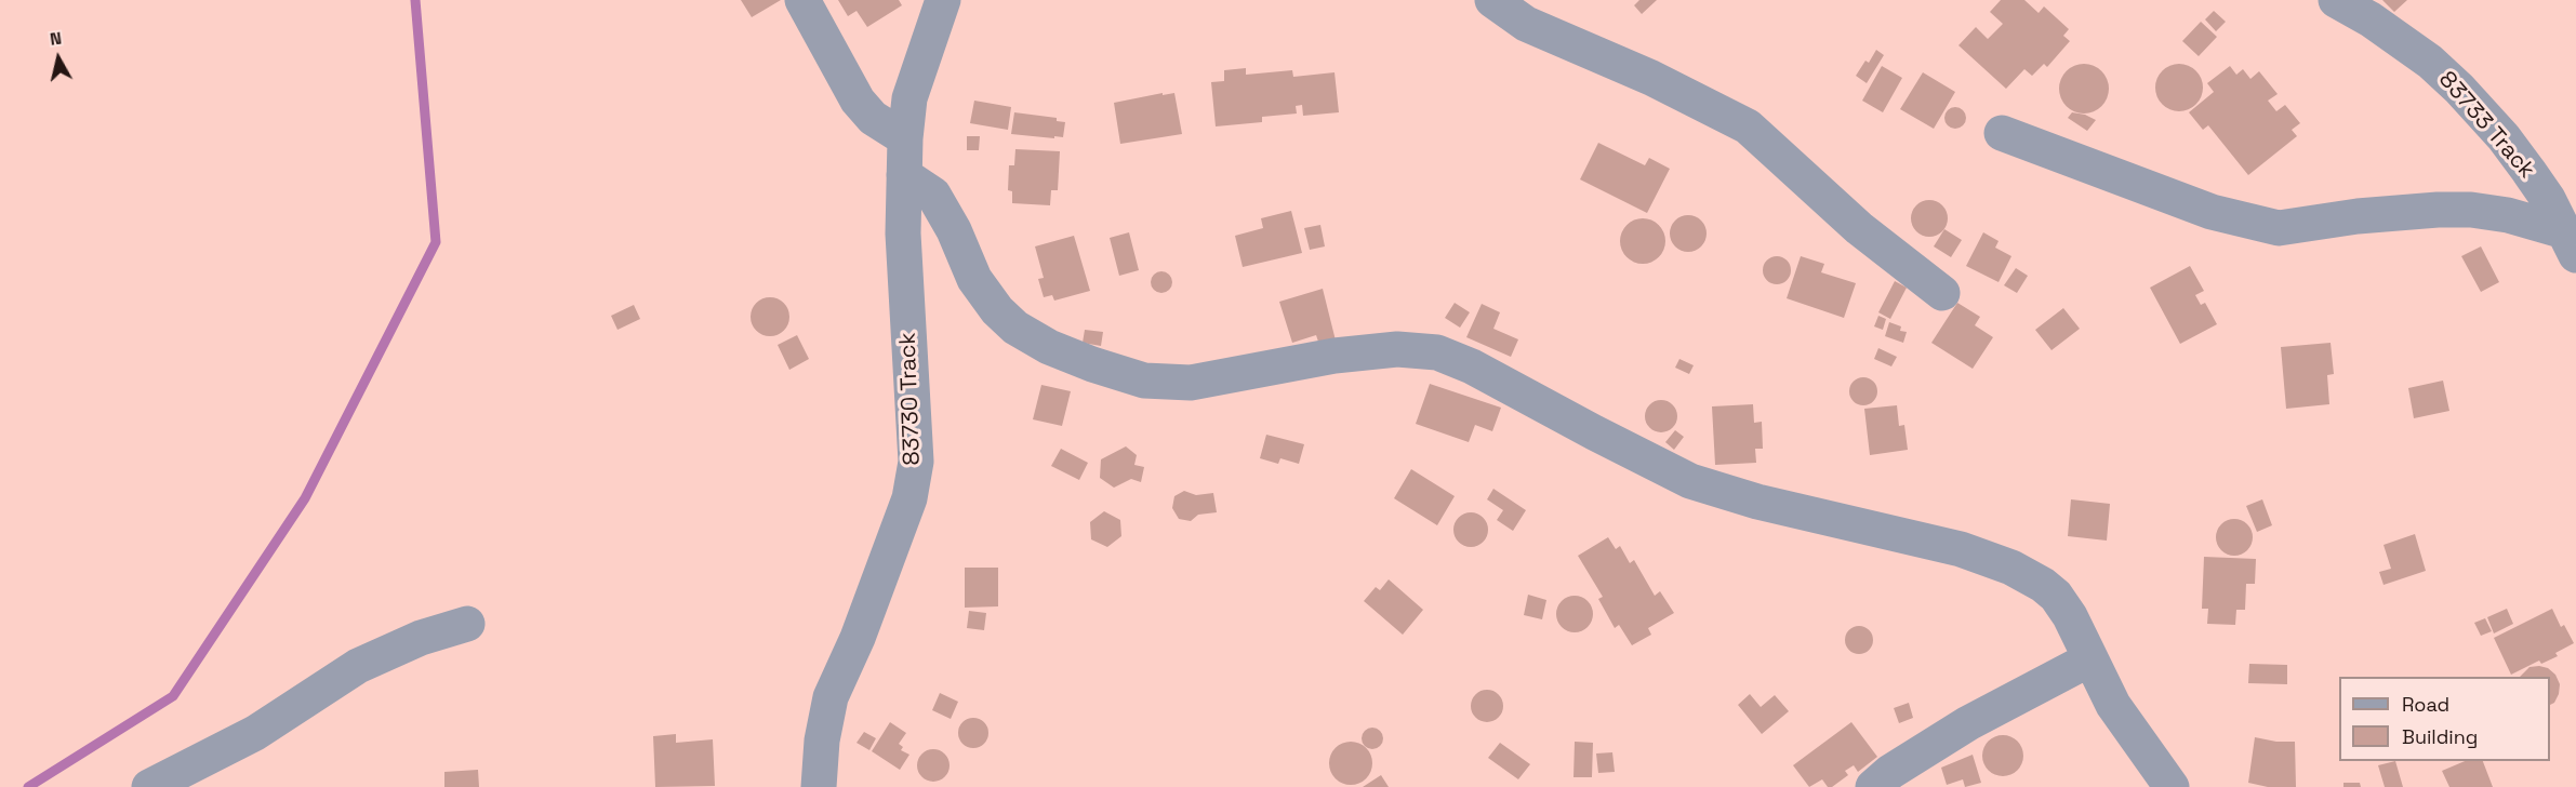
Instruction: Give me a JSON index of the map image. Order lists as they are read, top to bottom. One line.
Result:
{"streets":{"street":["83733 Track","83730 Track"]},"legend":["Road","Building"],"north":"top"}
